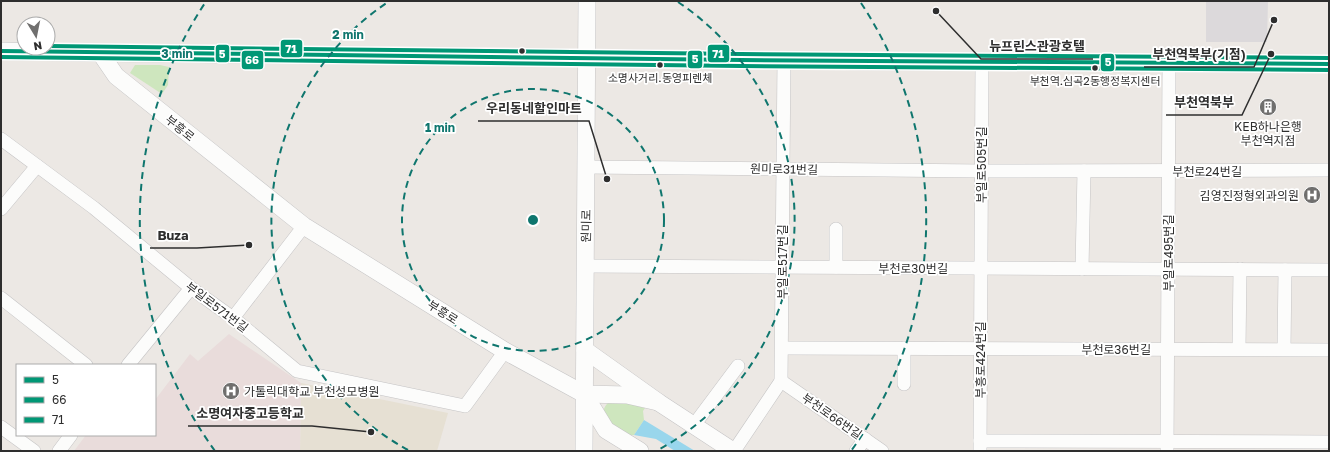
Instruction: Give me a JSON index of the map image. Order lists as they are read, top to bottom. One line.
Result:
{"streets":{"street":["부흥로","부일로505번길","원미로31번길","부천로24번길","원미로","부일로495번길","부일로517번길","부천로30번길","부일로571번길","부천로36번길","부흥로424번길","부천로66번길"]},"crossings":[["부흥로","원미로"],["부흥로","부일로571번길"],["부일로505번길","원미로31번길"],["부일로505번길","부천로24번길"],["부일로505번길","부천로30번길"],["부일로505번길","부흥로424번길"],["원미로31번길","부천로24번길"],["원미로31번길","원미로"],["원미로31번길","부일로517번길"],["부천로24번길","부일로495번길"],["원미로","부천로30번길"],["부일로495번길","부천로30번길"],["부일로495번길","부천로36번길"],["부일로517번길","부천로30번길"],["부일로517번길","부천로36번길"],["부일로517번길","부천로66번길"],["부천로30번길","부흥로424번길"],["부천로36번길","부흥로424번길"]],"places":{"other":["뉴프린스관광호텔","부천역북부(기점)","부천역북부","소명사거리.동영피렌체","부천역.심곡2동행정복지센터","우리동네할인마트","Buza","소명여자중고등학교"],"building":["KEB하나은행 부천역지점"],"hospital":["김영진정형외과의원","가톨릭대학교 부천성모병원"]},"lines":["transit line 71","transit line 5","transit line 66"],"legend":["5","66","71"],"north":"bottom","rings":["2 min","3 min","1 min"]}
